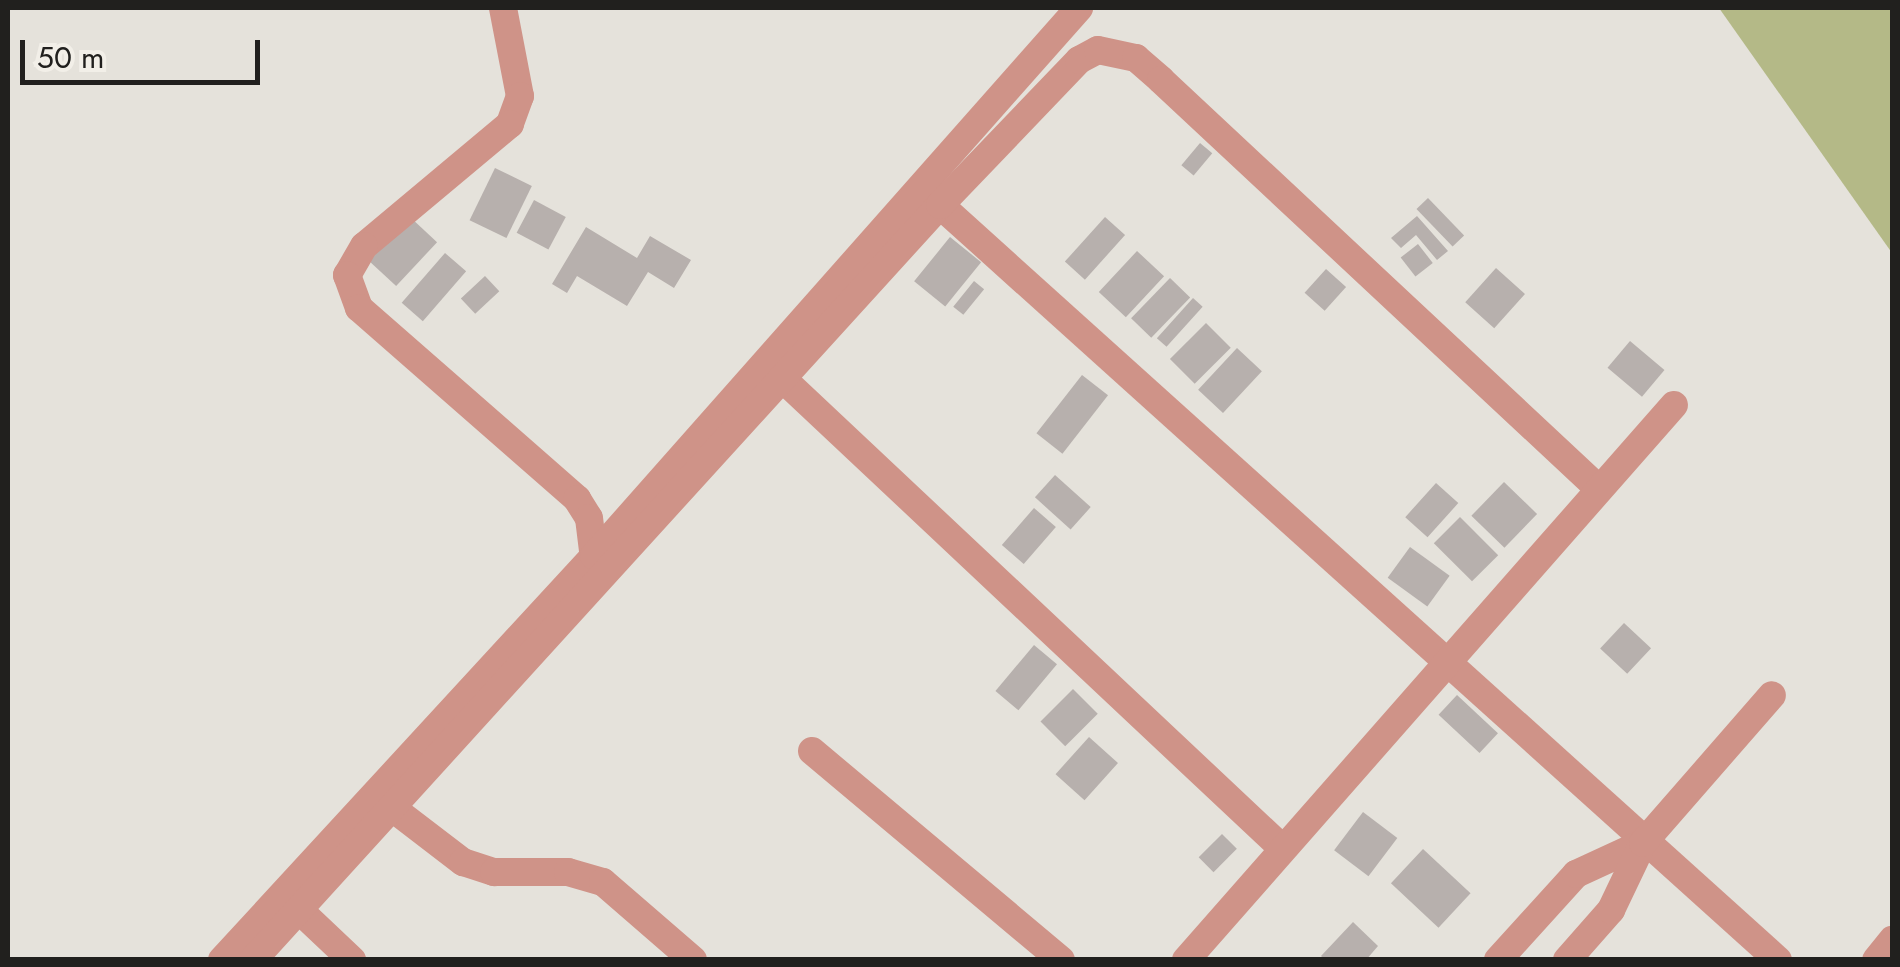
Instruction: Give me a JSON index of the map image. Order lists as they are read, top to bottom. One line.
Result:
{"scale_bar":"50 m"}
